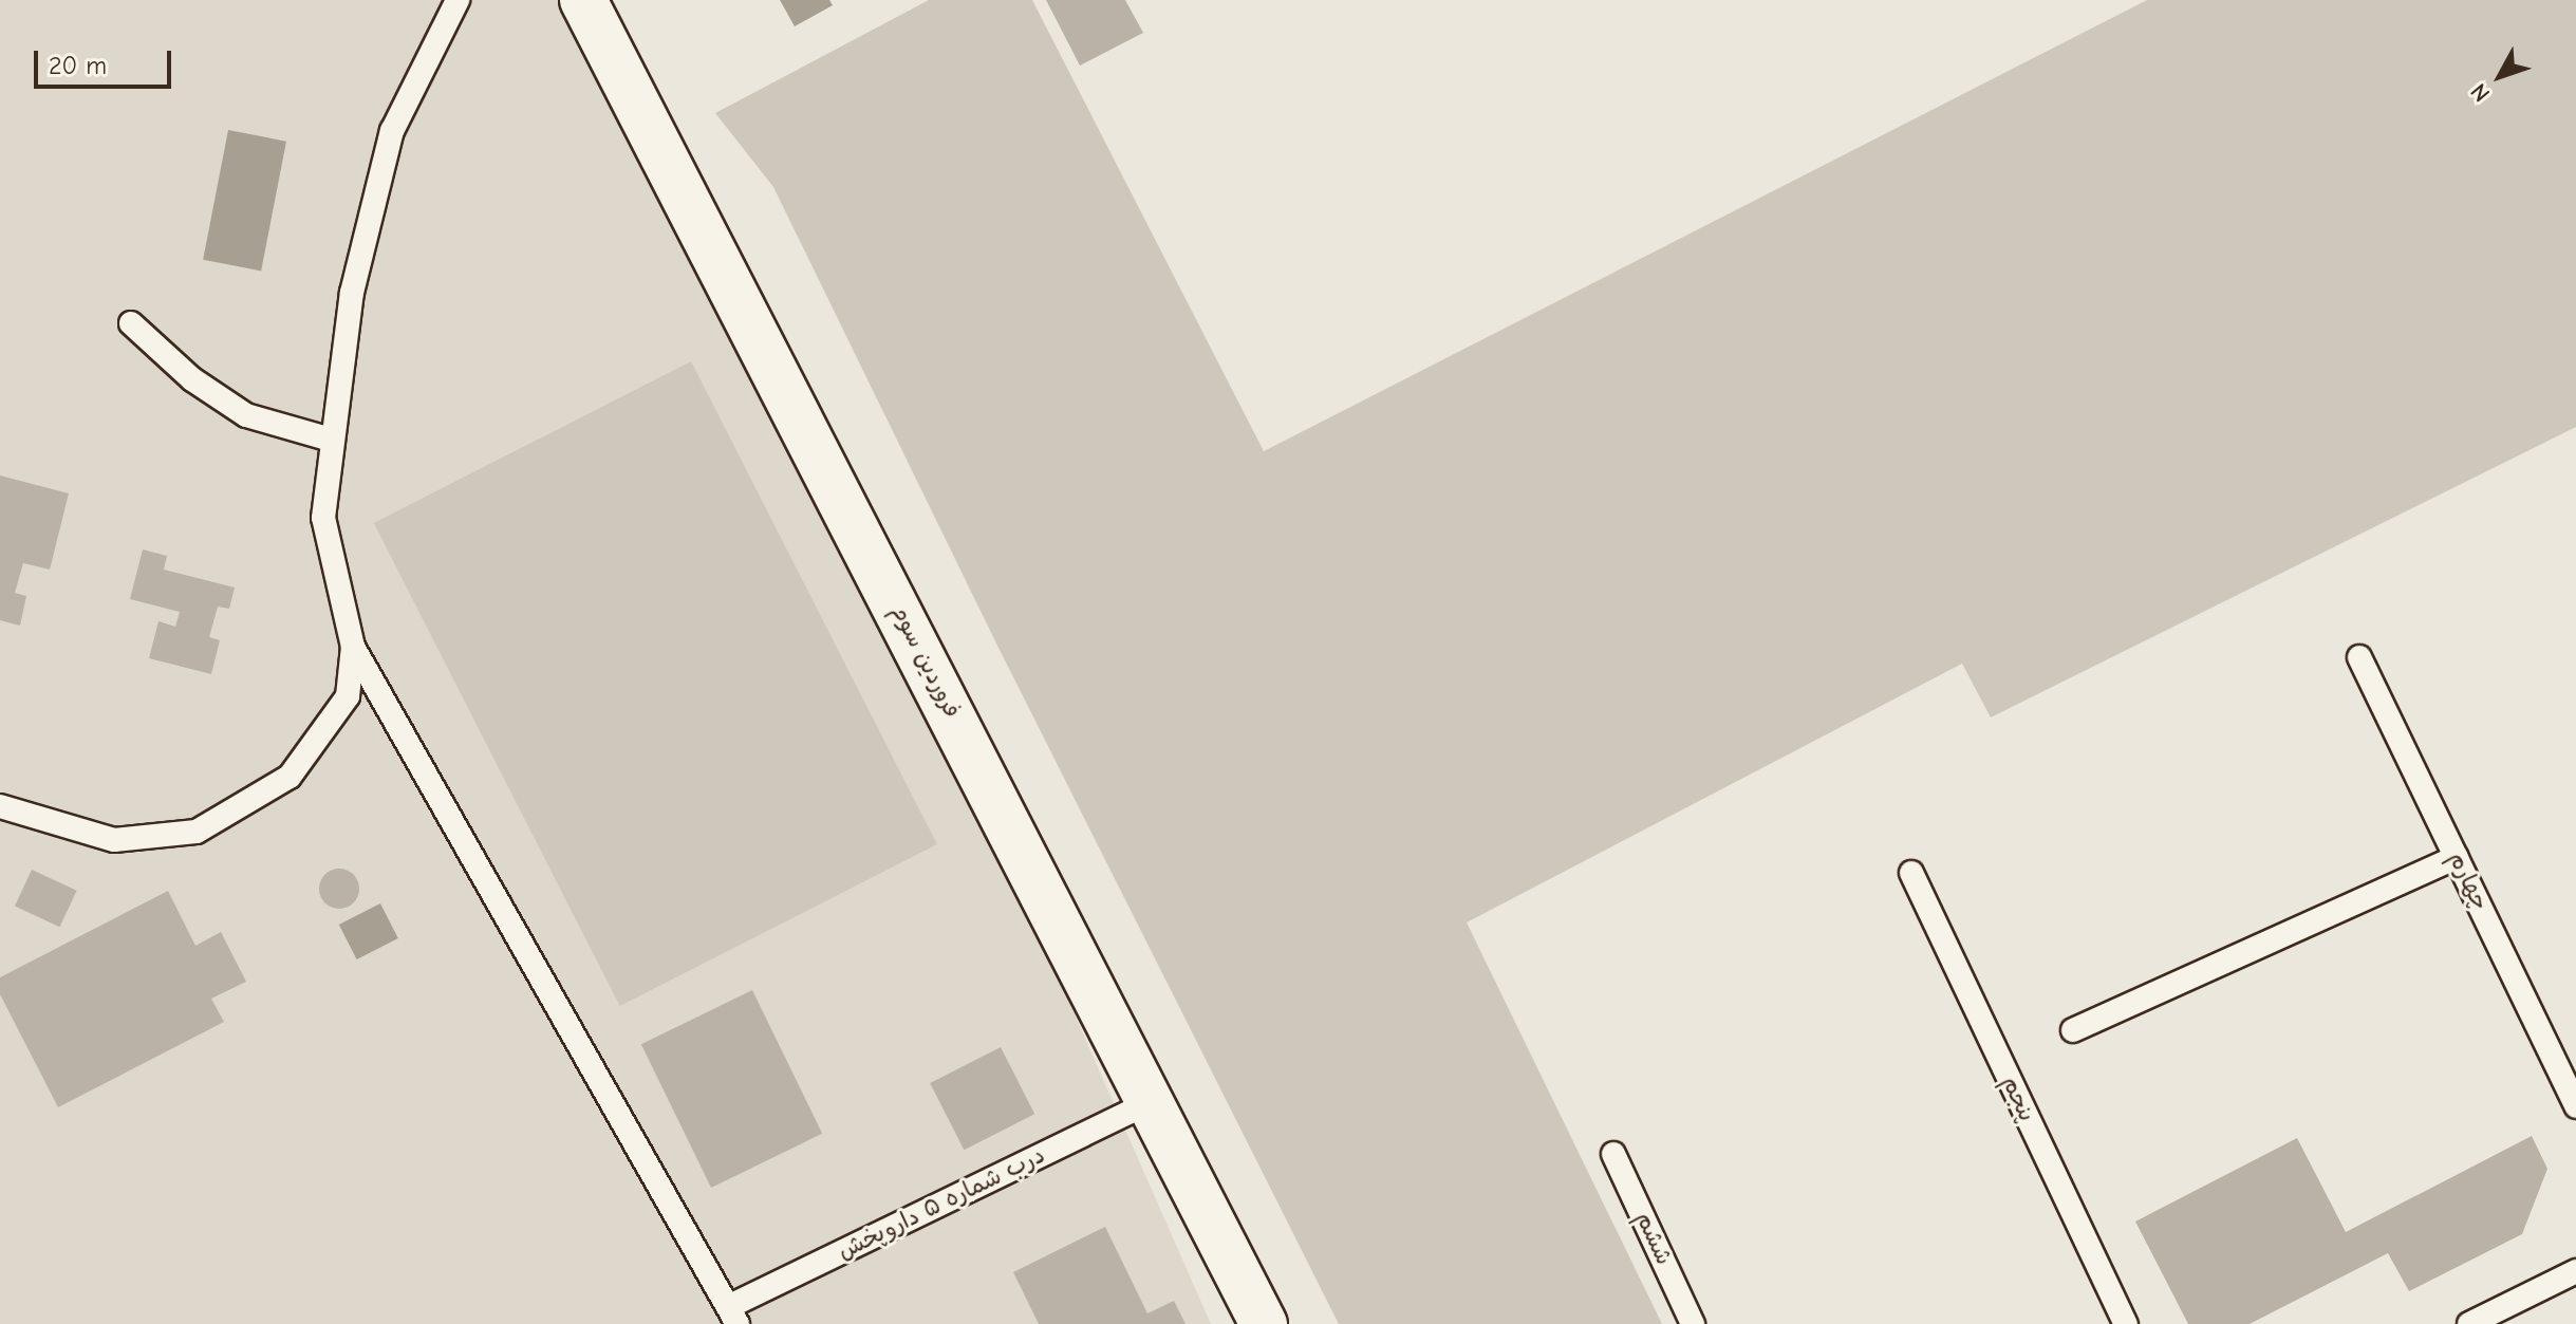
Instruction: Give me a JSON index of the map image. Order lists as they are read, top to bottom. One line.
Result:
{"streets":{"street":["فروردین سوم"],"lane":["چهارم","پنجم","درب شماره ۵ داروپخش","ششم"]},"crossings":[["فروردین سوم","درب شماره ۵ داروپخش"]],"scale_bar":"20 m","north":"bottom left"}
